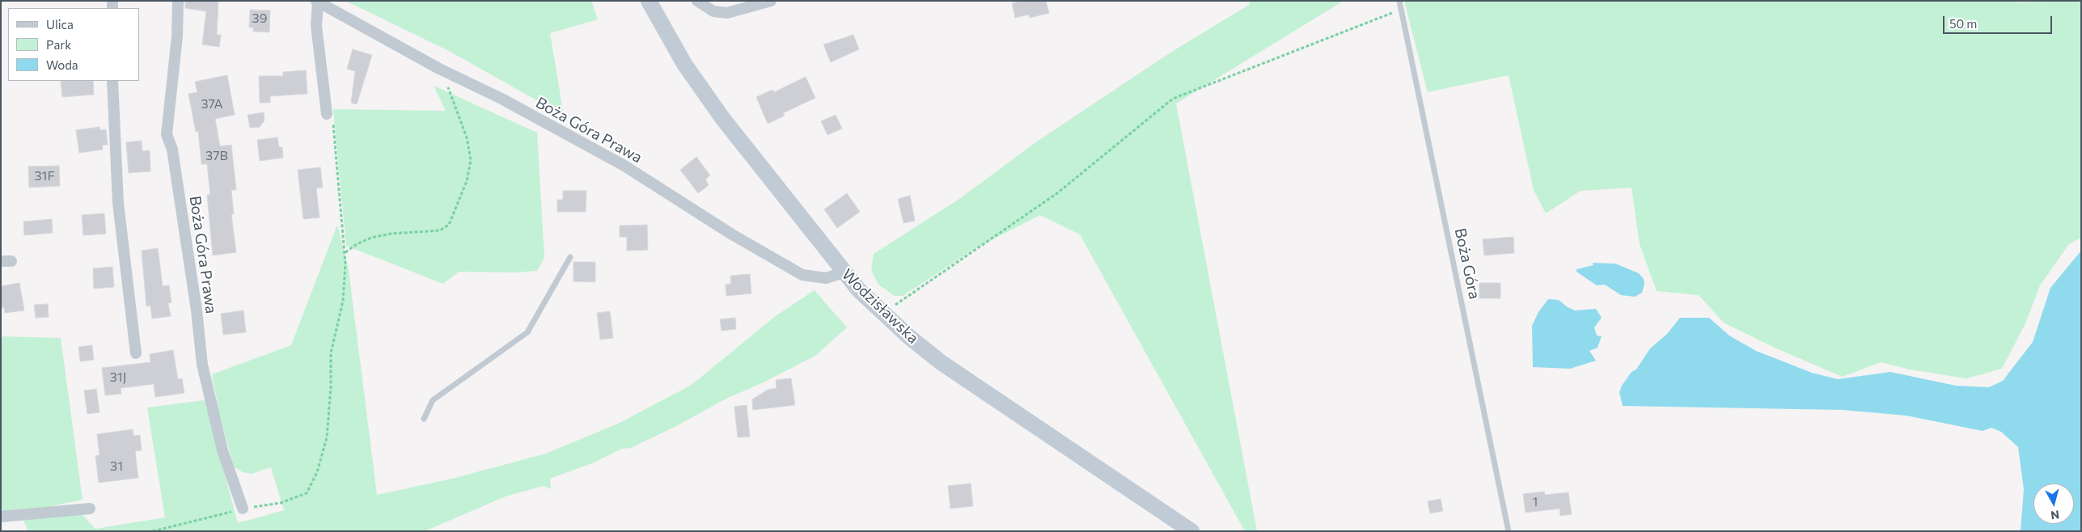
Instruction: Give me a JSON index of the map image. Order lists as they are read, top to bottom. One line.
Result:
{"streets":{"main road":["Wodzisławska"],"street":["Boża Góra Prawa"],"lane":["Boża Góra"]},"crossings":[["Boża Góra Prawa","Wodzisławska"]],"house_numbers":["39","37A","37B","31F","31J","31","1"],"legend":["Ulica","Park","Woda"],"scale_bar":"50 m","north":"bottom"}
